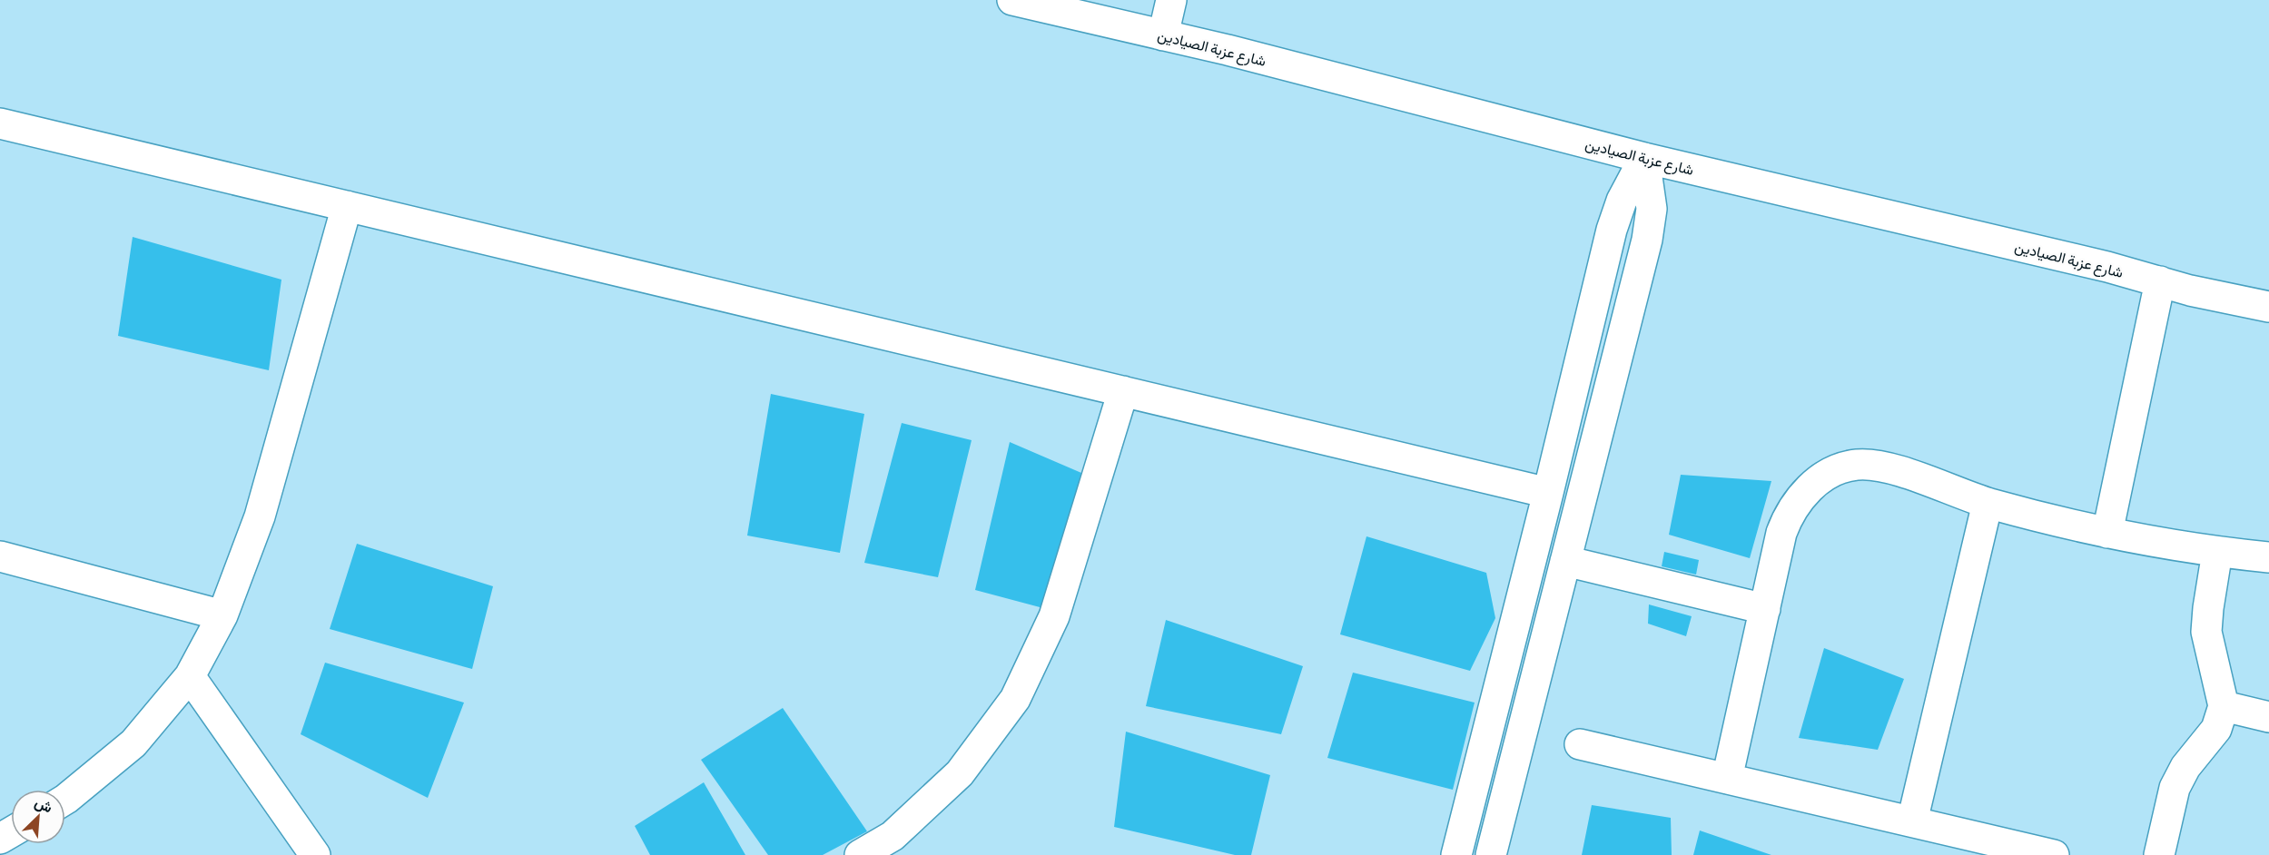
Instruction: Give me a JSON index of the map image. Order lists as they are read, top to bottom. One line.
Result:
{"streets":{"street":["شارع عزبة الصيادين"]},"north":"top right"}
